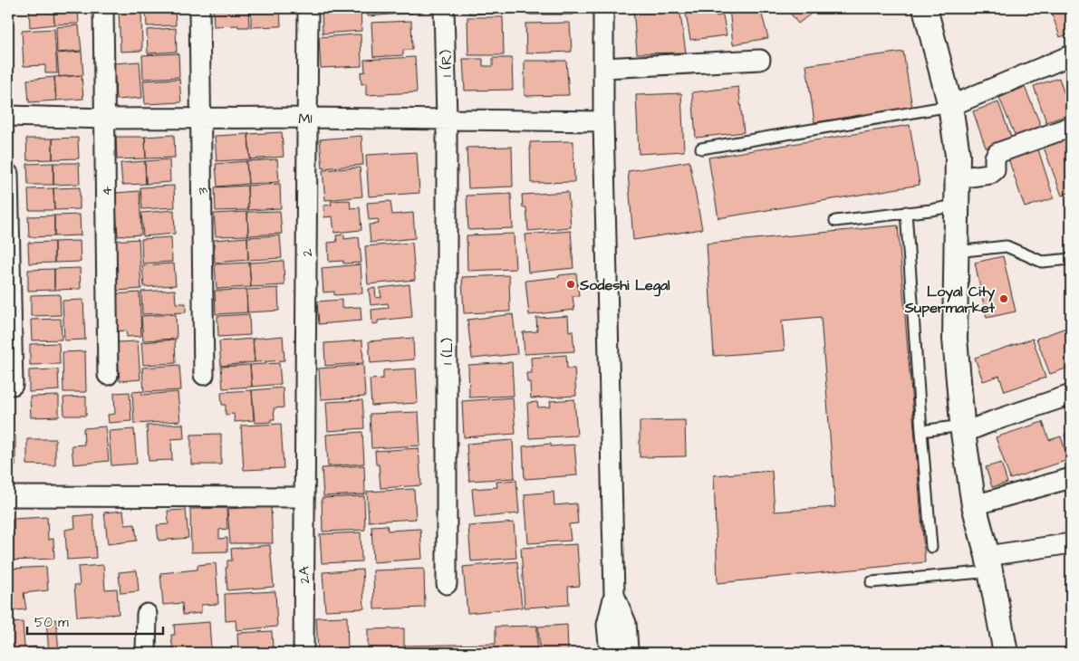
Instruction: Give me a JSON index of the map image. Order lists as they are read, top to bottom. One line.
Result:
{"streets":{"street":["1 (R)","M1","4","3","2","1 (L)","2A"]},"crossings":[["1 (R)","M1"],["1 (R)","1 (L)"],["M1","4"],["M1","3"],["M1","2"],["M1","1 (L)"],["2","2A"]],"places":["Sodeshi Legal","Loyal City Supermarket"],"scale_bar":"50 m"}
